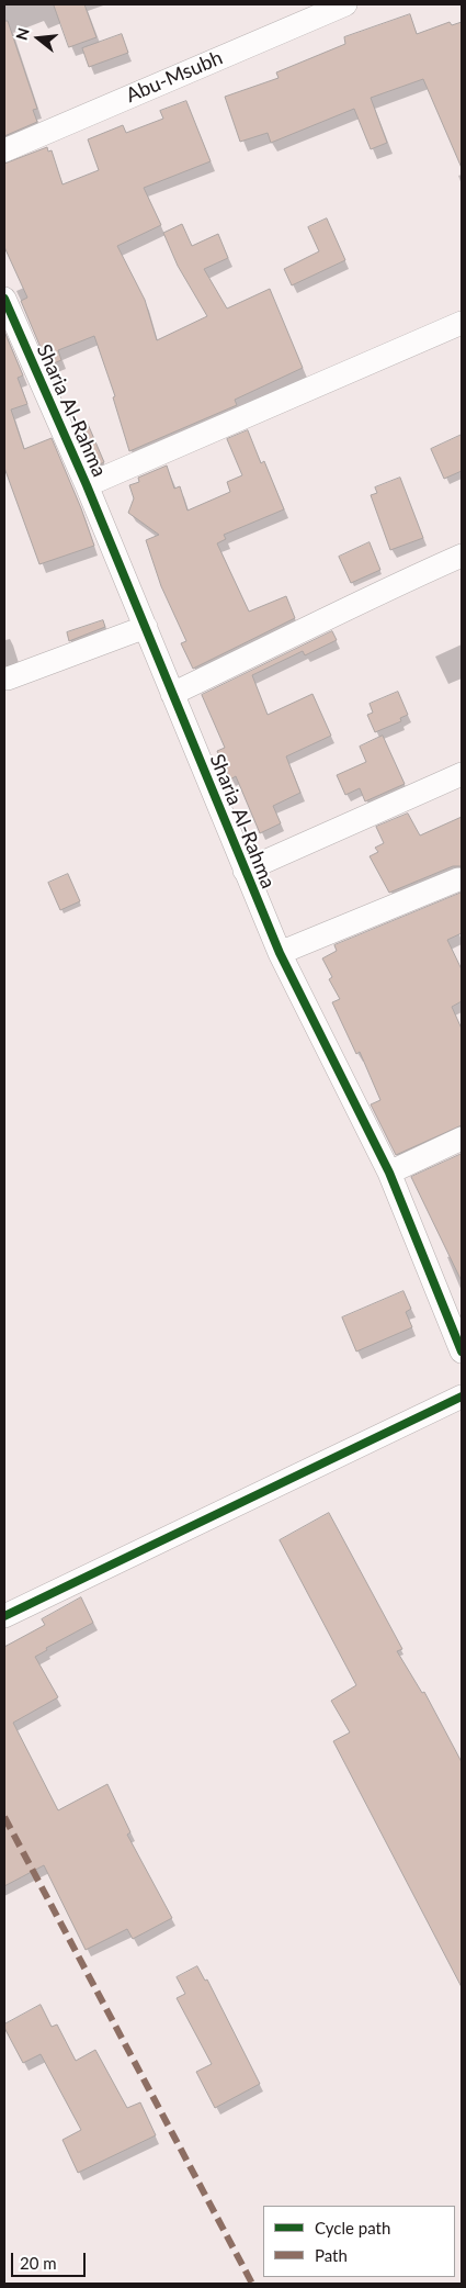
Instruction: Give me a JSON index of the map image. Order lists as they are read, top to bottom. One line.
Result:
{"streets":{"street":["Abu-Msubh","Sharia Al-Rahma"]},"legend":["Cycle path","Path"],"scale_bar":"20 m","north":"left"}
